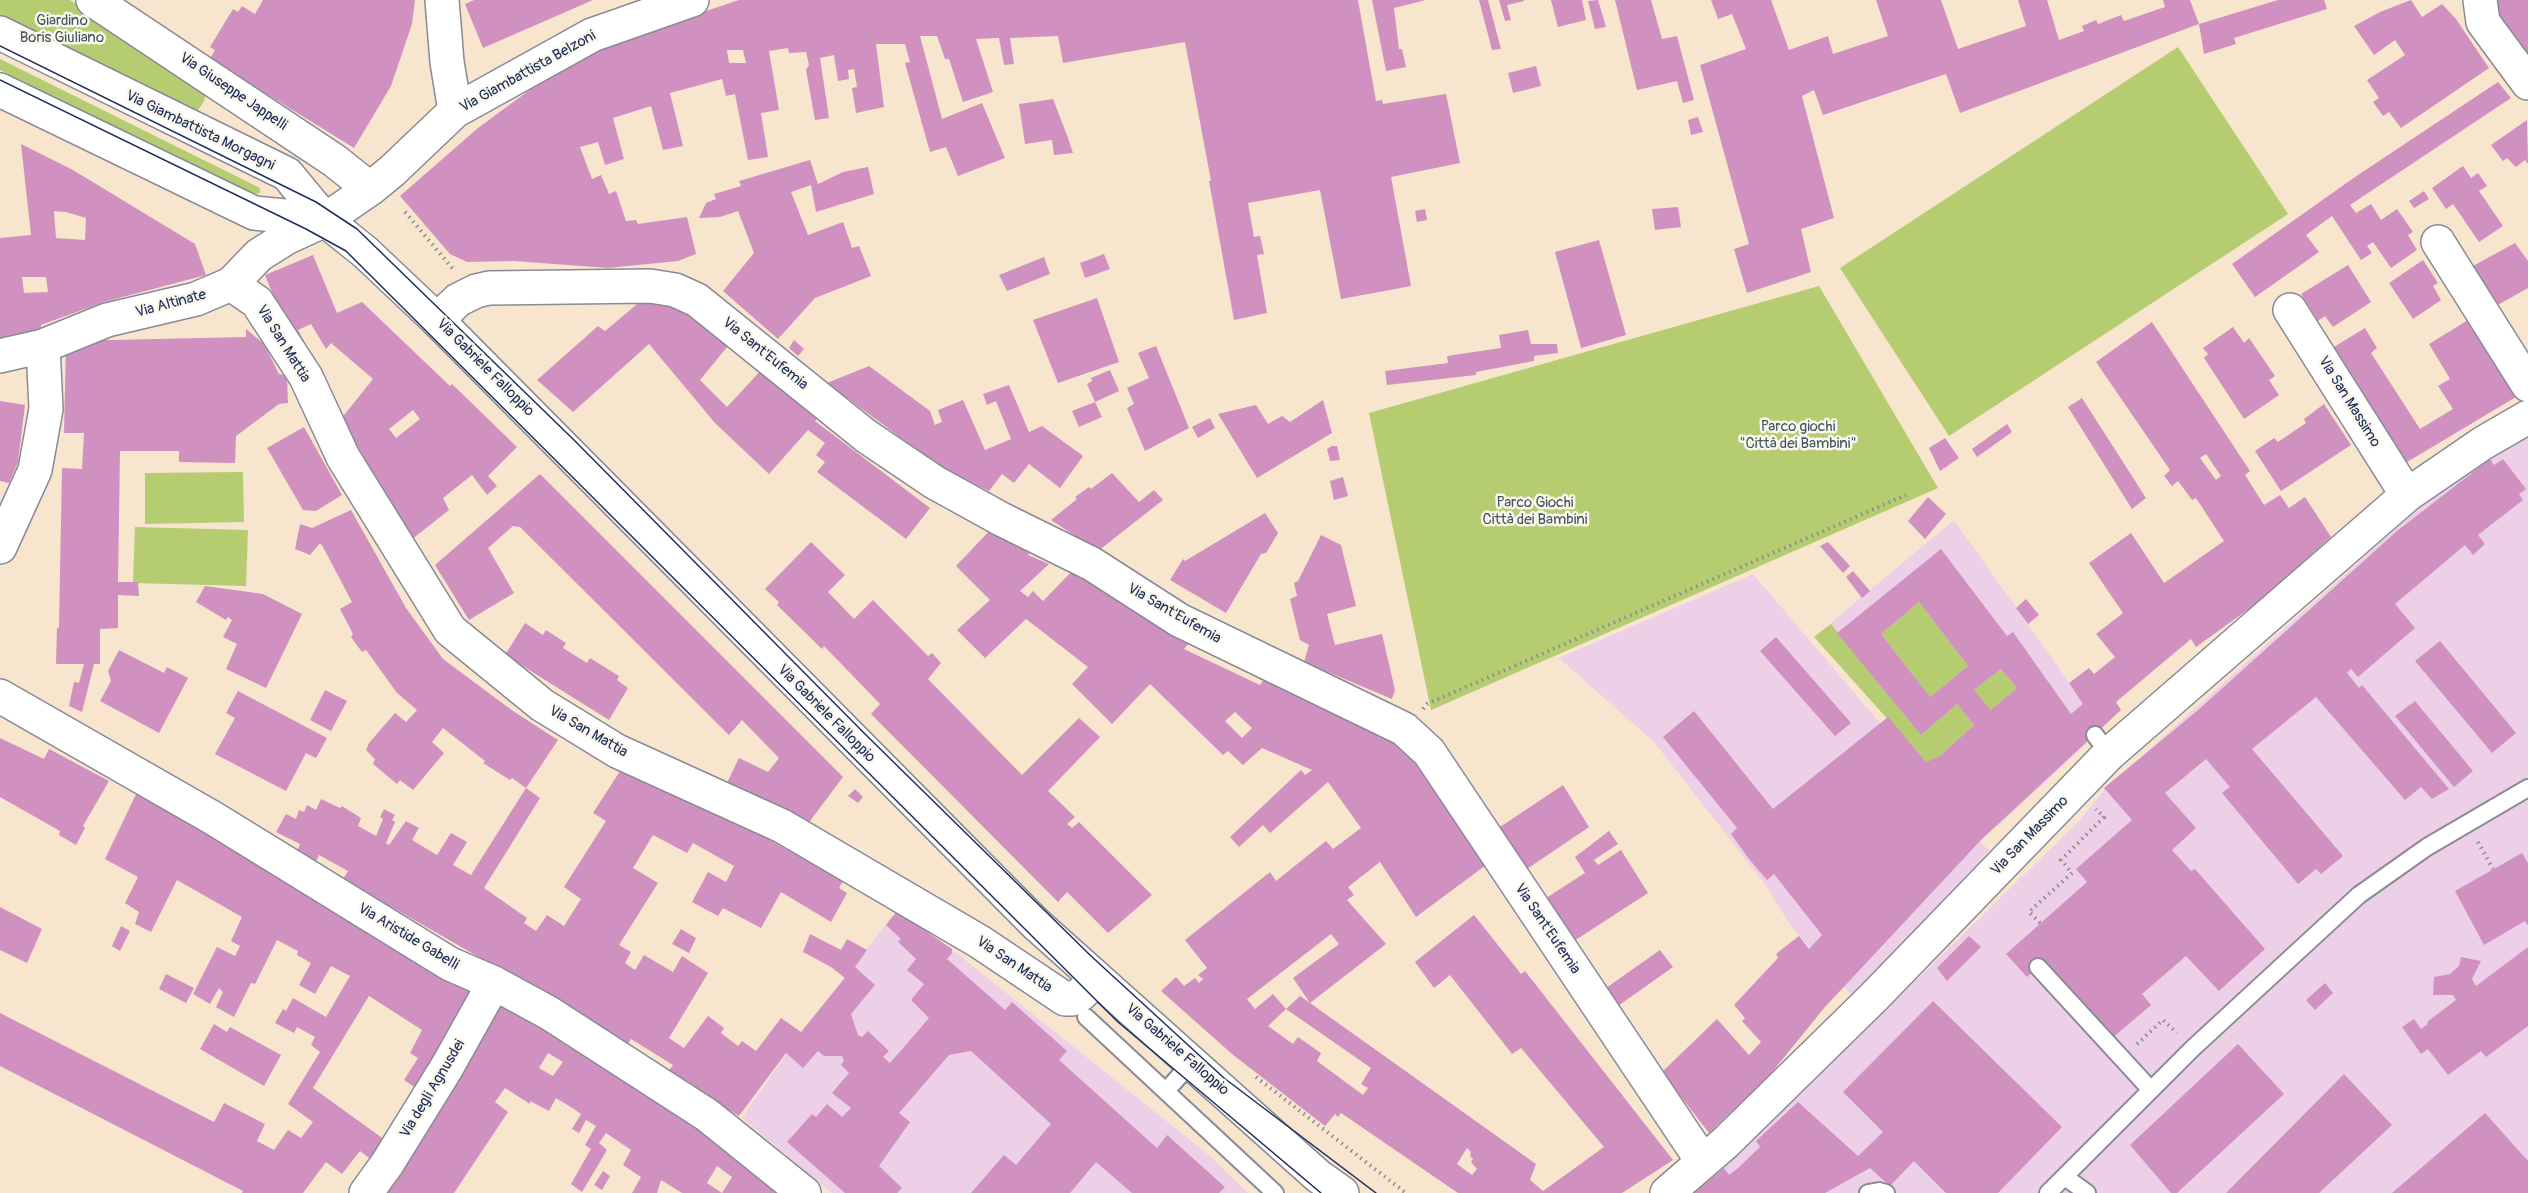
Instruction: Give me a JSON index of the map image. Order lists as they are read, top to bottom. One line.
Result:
{"streets":{"street":["Via Giambattista Belzoni","Via Giuseppe Jappelli","Via Giambattista Morgagni","Via Altinate","Via San Mattia","Via Sant'Eufemia","Via Gabriele Falloppio","Via San Massimo","Via Aristide Gabelli","Via degli Agnusdei"]},"crossings":[["Via Giambattista Belzoni","Via Giuseppe Jappelli"],["Via Giambattista Belzoni","Via Giambattista Morgagni"],["Via Giambattista Belzoni","Via Altinate"],["Via Giambattista Belzoni","Via Gabriele Falloppio"],["Via Giambattista Morgagni","Via Altinate"],["Via Giambattista Morgagni","Via Gabriele Falloppio"],["Via Altinate","Via San Mattia"],["Via Altinate","Via Gabriele Falloppio"],["Via San Mattia","Via Gabriele Falloppio"],["Via Sant'Eufemia","Via Gabriele Falloppio"],["Via Sant'Eufemia","Via San Massimo"],["Via Aristide Gabelli","Via degli Agnusdei"]],"parks":["Giardino Boris Giuliano","Parco giochi \"Città dei Bambini\"","Parco Giochi Città dei Bambini"]}
